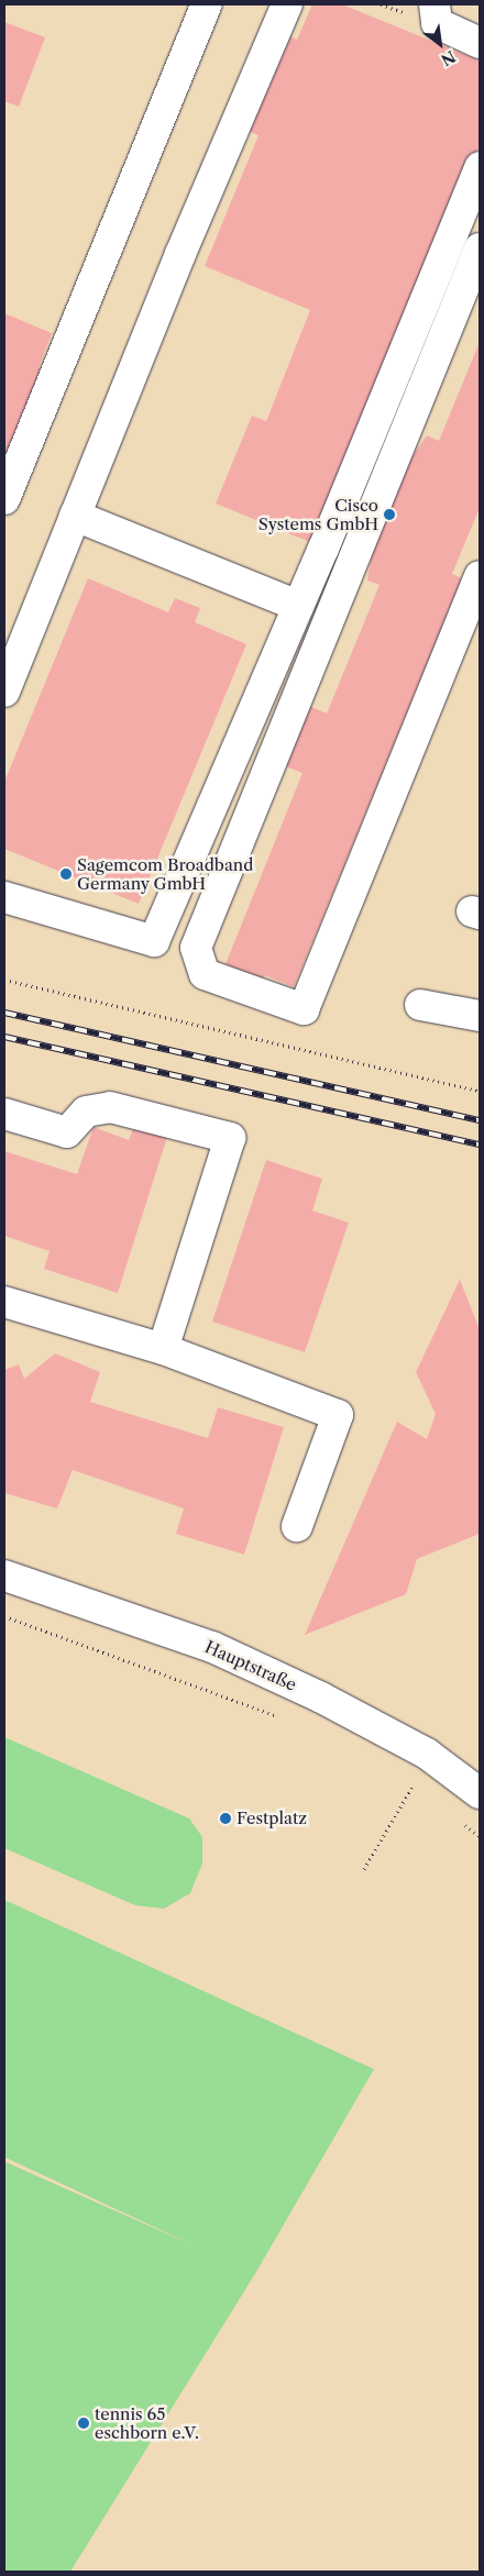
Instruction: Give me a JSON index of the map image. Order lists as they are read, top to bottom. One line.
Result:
{"streets":{"street":["Hauptstraße"]},"places":["Cisco Systems GmbH","Sagemcom Broadband Germany GmbH","Festplatz","tennis 65 eschborn e.V."],"north":"bottom right"}
